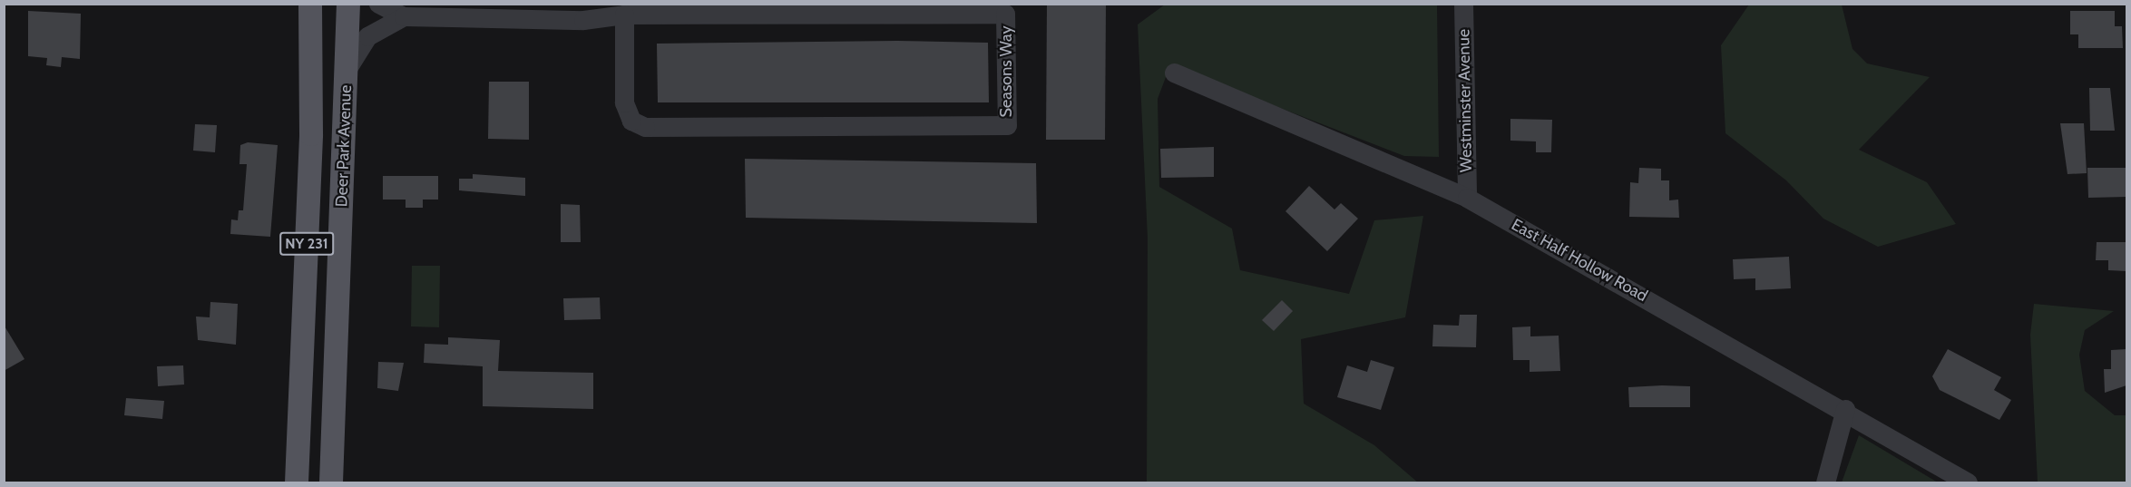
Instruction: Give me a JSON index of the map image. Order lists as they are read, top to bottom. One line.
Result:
{"streets":{"main road":["Deer Park Avenue","NY 231"],"street":["Seasons Way","Westminster Avenue","East Half Hollow Road"]},"crossings":[["Westminster Avenue","East Half Hollow Road"]]}
